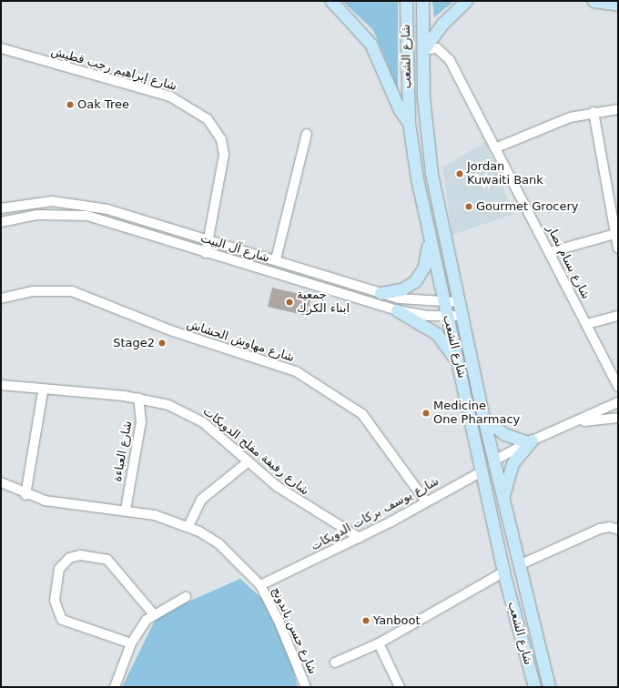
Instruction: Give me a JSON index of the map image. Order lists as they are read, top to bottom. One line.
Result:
{"streets":{"main road":["شارع الشعب"],"street":["شارع إبراهيم رجب قطيش","شارع آل البيت","شارع بسام نصار","شارع مهاوش الحشاش","شارع العباءة","شارع رفيفة مفلح الدويكات","شارع يوسف بركات الدويكات","شارع حسن باندونج"]},"crossings":[["شارع الشعب","شارع آل البيت"],["شارع الشعب","شارع بسام نصار"],["شارع الشعب","شارع يوسف بركات الدويكات"],["شارع إبراهيم رجب قطيش","شارع آل البيت"],["شارع مهاوش الحشاش","شارع يوسف بركات الدويكات"],["شارع العباءة","شارع رفيفة مفلح الدويكات"],["شارع رفيفة مفلح الدويكات","شارع يوسف بركات الدويكات"],["شارع يوسف بركات الدويكات","شارع حسن باندونج"]],"places":["Oak Tree","Jordan Kuwaiti Bank","Gourmet Grocery","جمعية ابناء الكرك","Stage2","Medicine One Pharmacy","Yanboot"]}
